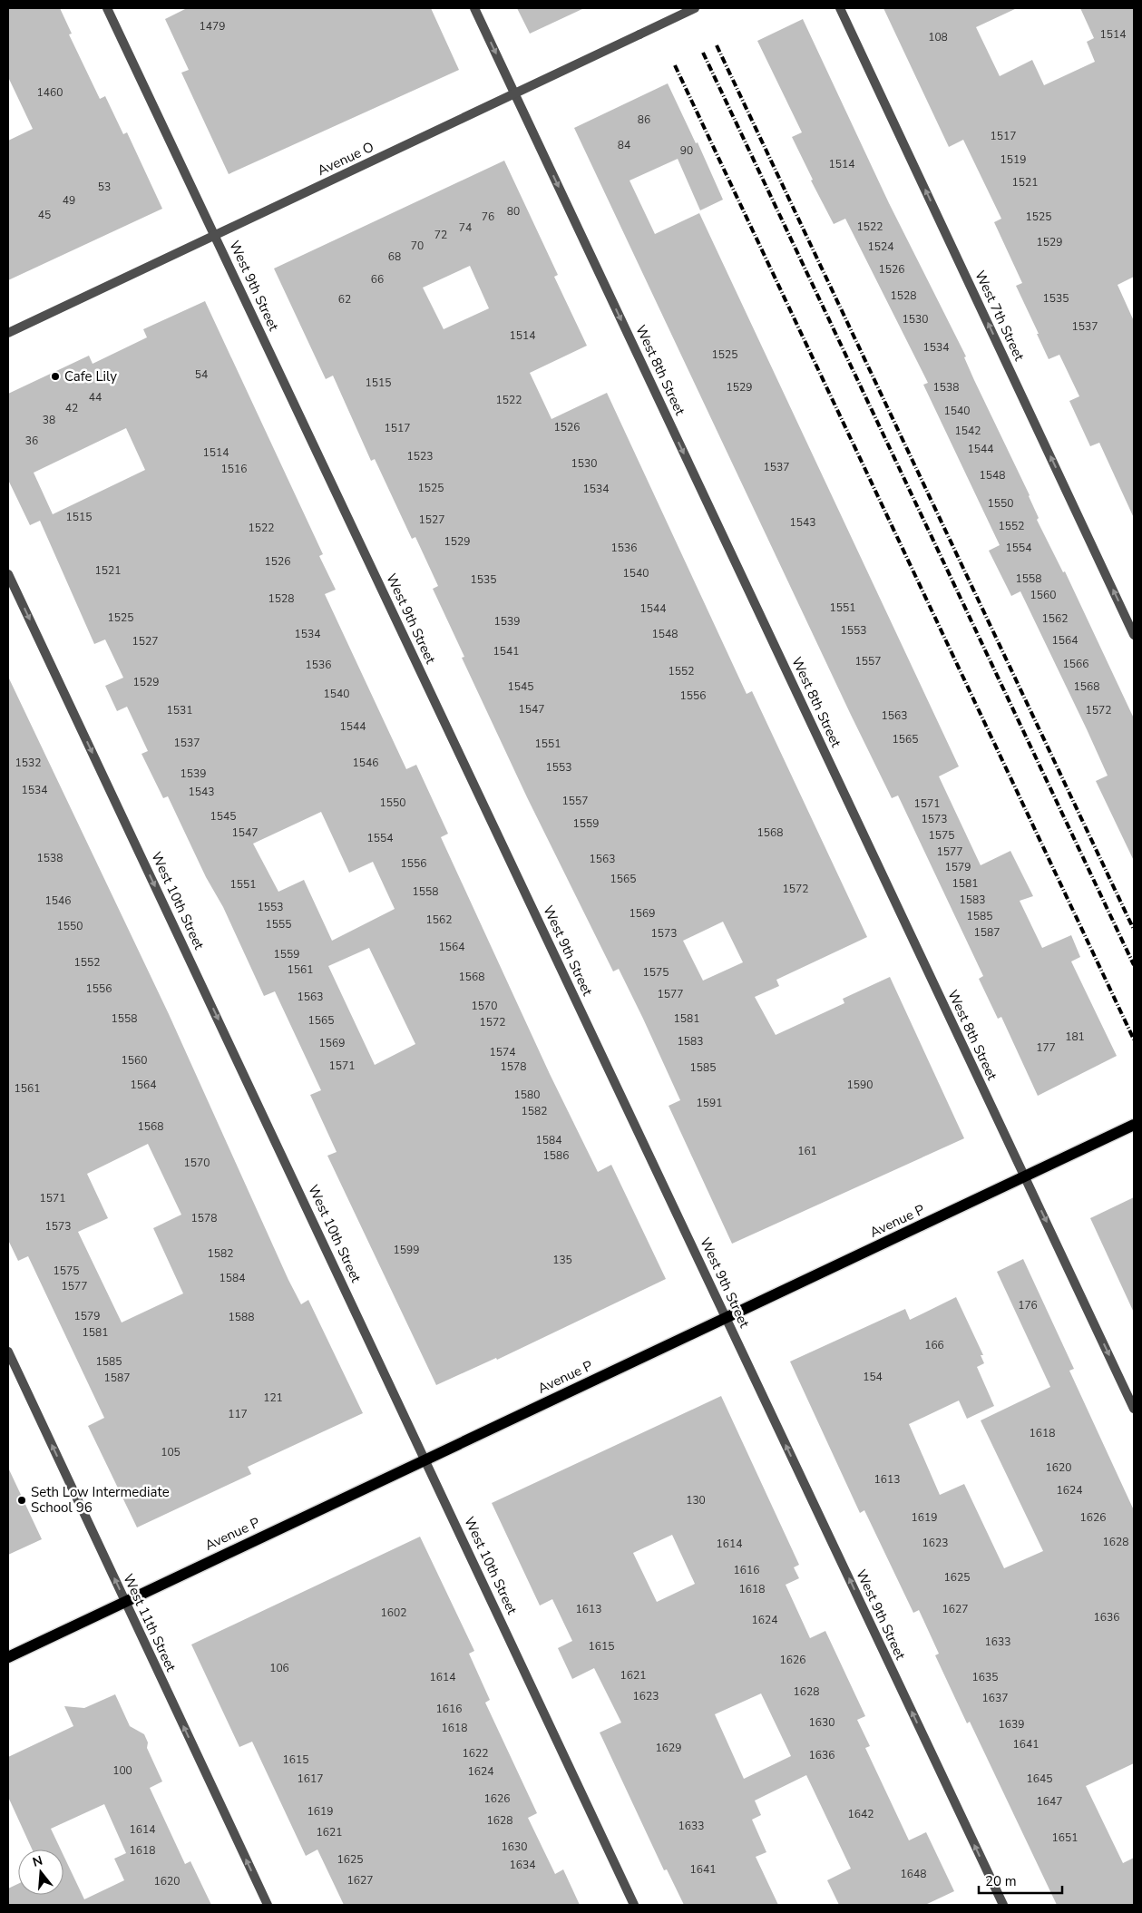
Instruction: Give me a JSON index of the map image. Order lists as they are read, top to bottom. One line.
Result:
{"streets":{"main road":["Avenue P"],"street":["Avenue O","West 9th Street","West 7th Street","West 8th Street","West 10th Street","West 11th Street"]},"crossings":[["Avenue O","West 9th Street"],["Avenue O","West 8th Street"],["West 9th Street","Avenue P"],["West 8th Street","Avenue P"],["West 10th Street","Avenue P"],["Avenue P","West 11th Street"]],"one_way":["West 7th Street","West 8th Street","West 10th Street","West 11th Street"],"places":["Cafe Lily","Seth Low Intermediate School 96"],"house_numbers":["1479","1514","108","1460","86","1517","84","90","1519","1514","1521","53","49","80","45","76","1525","1522","74","72","1529","70","1524","68","1526","66","1528","1535","62","1530","1537","1514","1534","1525","54","1515","1529","1538","44","1522","42","1540","38","1526","1517","1542","36","1544","1514","1523","1530","1537","1516","1548","1525","1534","1550","1515","1527","1543","1552","1522","1529","1536","1554","1526","1521","1540","1558","1535","1560","1528","1551","1544","1525","1562","1539","1553","1534","1548","1564","1527","1541","1557","1566","1536","1552","1529","1545","1568","1540","1556","1547","1531","1572","1563","1544","1565","1537","1551","1532","1546","1553","1539","1534","1543","1557","1550","1571","1545","1573","1559","1547","1568","1575","1554","1577","1538","1563","1556","1579","1565","1581","1551","1572","1558","1583","1546","1553","1569","1585","1562","1555","1550","1587","1573","1564","1559","1552","1561","1575","1568","1556","1577","1563","1570","1558","1581","1565","1572","181","1583","1569","177","1574","1560","1571","1578","1585","1564","1590","1561","1580","1591","1582","1568","1584","161","1586","1570","1571","1578","1573","1599","1582","135","1575","1584","1577","176","1579","1588","1581","166","1585","154","1587","121","117","1618","105","1620","1613","1624","130","1619","1626","1628","1623","1614","1616","1625","1618","1613","1627","1602","1636","1624","1633","1615","1626","106","1621","1614","1635","1628","1623","1637","1616","1630","1639","1618","1641","1629","1622","1636","1615","100","1624","1617","1645","1626","1647","1619","1642","1628","1633","1614","1621","1651","1630","1618","1625","1634","1641","1648","1627","1620"],"scale_bar":"20 m","north":"top"}
